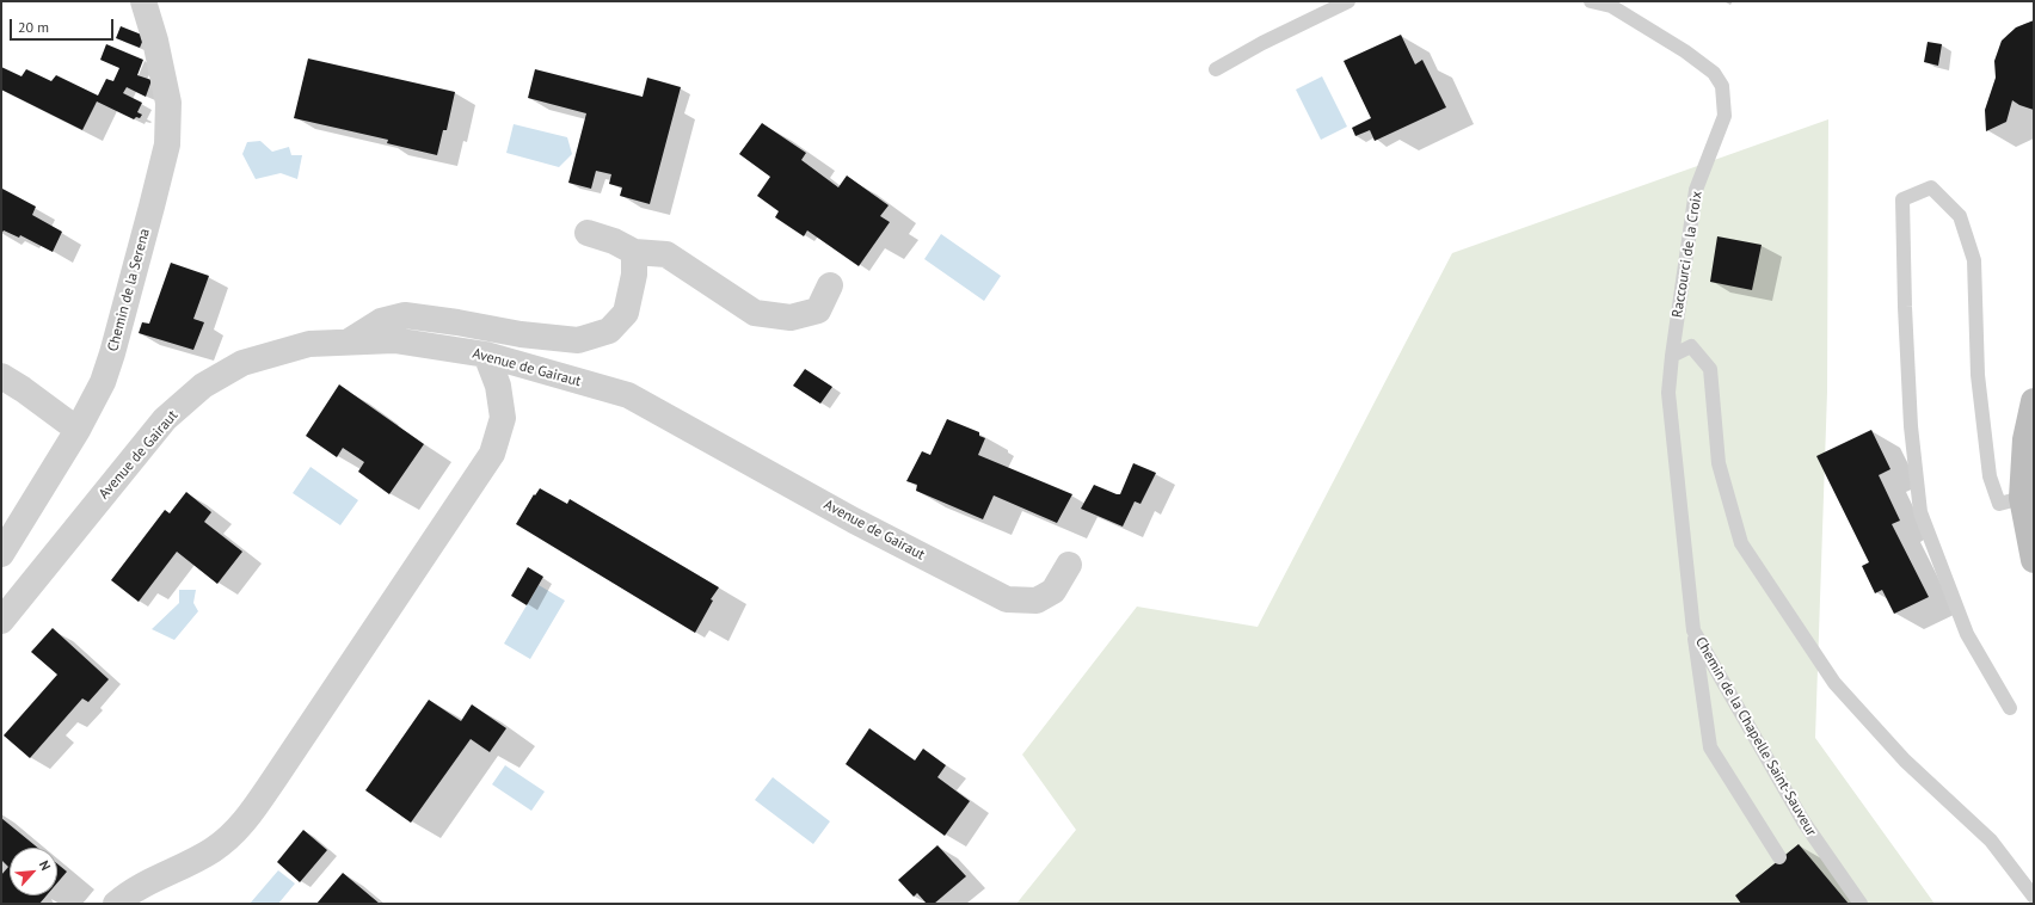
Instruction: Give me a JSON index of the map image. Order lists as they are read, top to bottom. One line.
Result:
{"streets":{"street":["Chemin de la Serena","Avenue de Gairaut"],"lane":["Raccourci de la Croix","Chemin de la Chapelle Saint-Sauveur"]},"crossings":[["Raccourci de la Croix","Chemin de la Chapelle Saint-Sauveur"]],"scale_bar":"20 m","north":"top right"}
